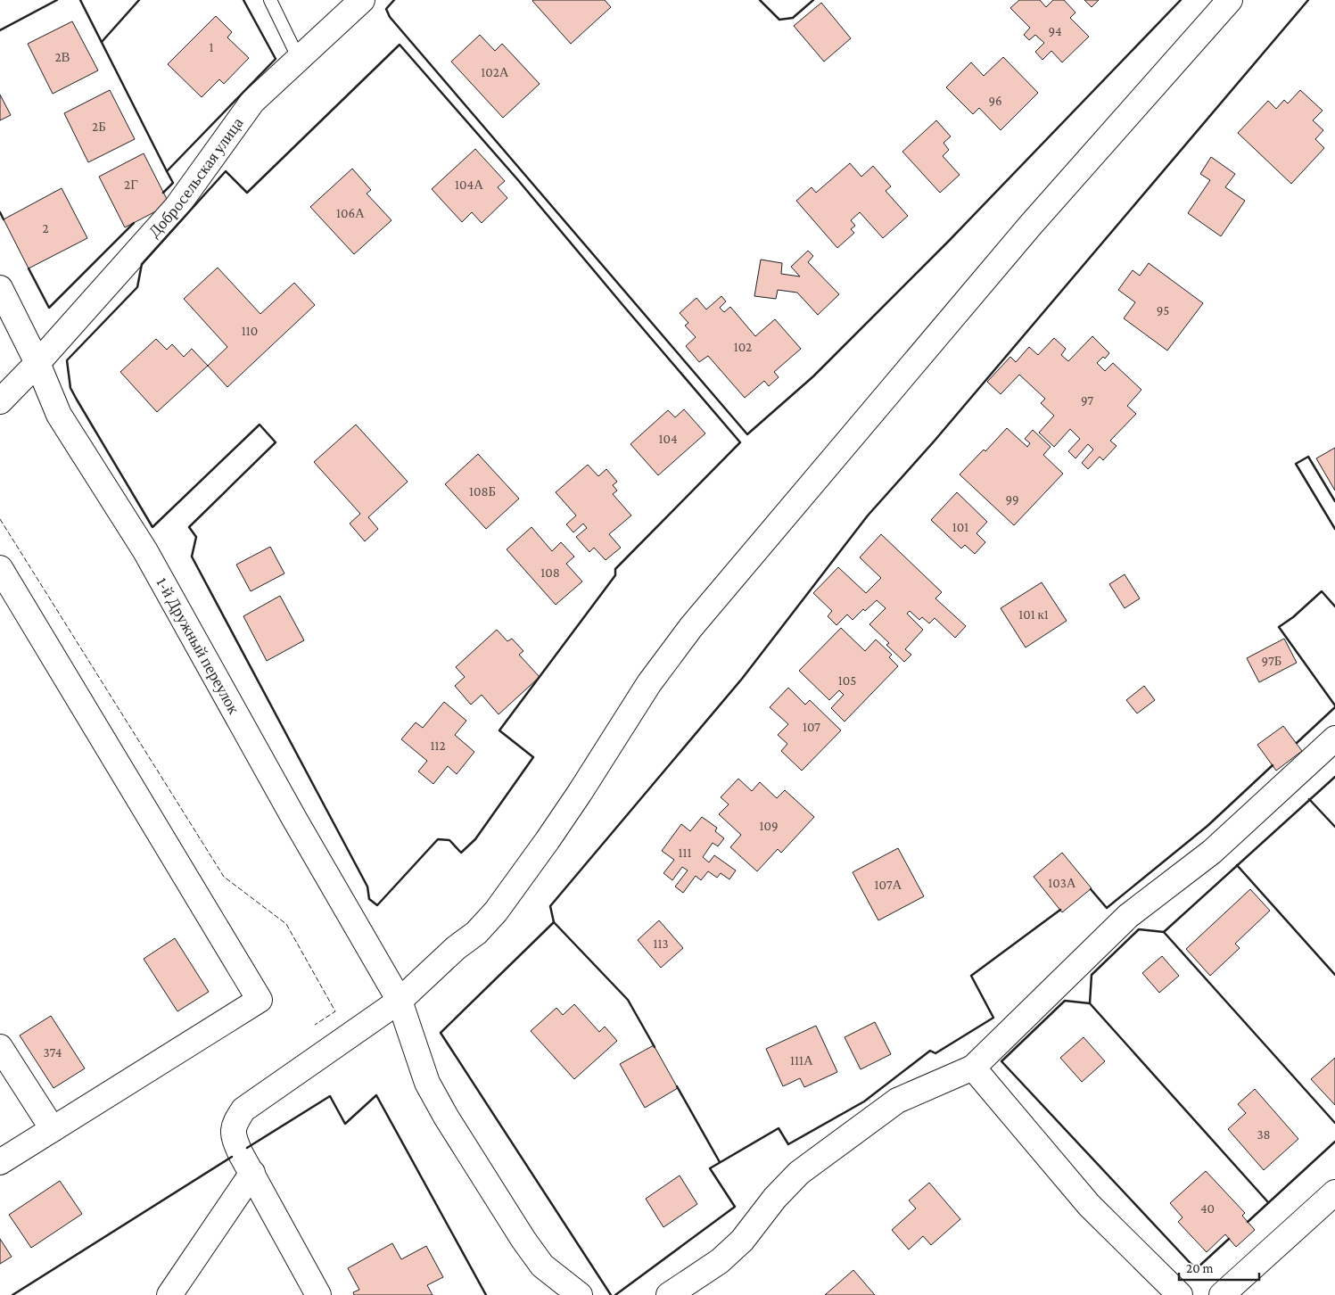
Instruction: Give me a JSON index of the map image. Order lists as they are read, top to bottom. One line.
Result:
{"streets":{"street":["Добросельская улица","1-й Дружный переулок"]},"crossings":[["Добросельская улица","1-й Дружный переулок"]],"house_numbers":["94","1","2В","102А","96","2Б","2Г","104А","106А","2","95","110","102","97","104","108Б","99","101","108","101 к1","97Б","105","107","112","109","111","103А","107А","113","374","111А","38","40"],"scale_bar":"20 m"}
